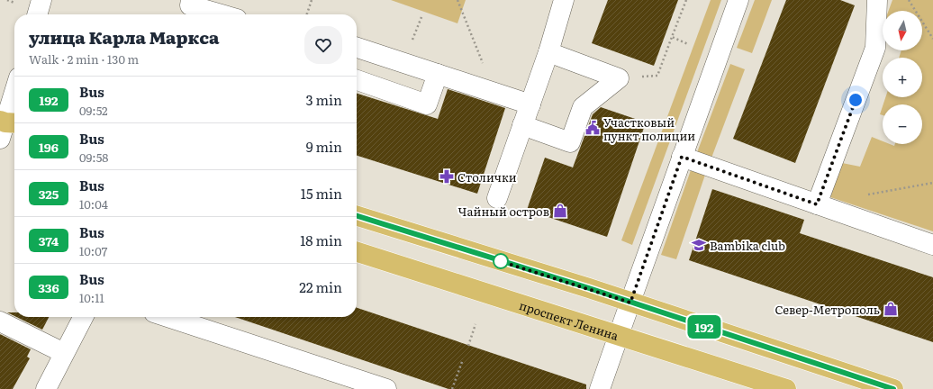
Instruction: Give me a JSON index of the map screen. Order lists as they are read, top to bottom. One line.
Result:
{"streets":{"main road":["проспект Ленина"]},"places":{"public building":["Участковый пункт полиции"],"pharmacy":["Столички"],"shop":["Чайный остров","Север-Метрополь"],"school or university":["Bambika club"]},"lines":["bus line 192"],"north":"bottom","page":{"on_map":"192","map_buttons":["+","−"],"heading":["улица Карла Маркса","Walk · 2 min · 130 m"],"list":[{"mark":"192","name":"Bus","note":"09:52","value":"3 min"},{"mark":"196","name":"Bus","note":"09:58","value":"9 min"},{"mark":"325","name":"Bus","note":"10:04","value":"15 min"},{"mark":"374","name":"Bus","note":"10:07","value":"18 min"},{"mark":"336","name":"Bus","note":"10:11","value":"22 min"}]}}
